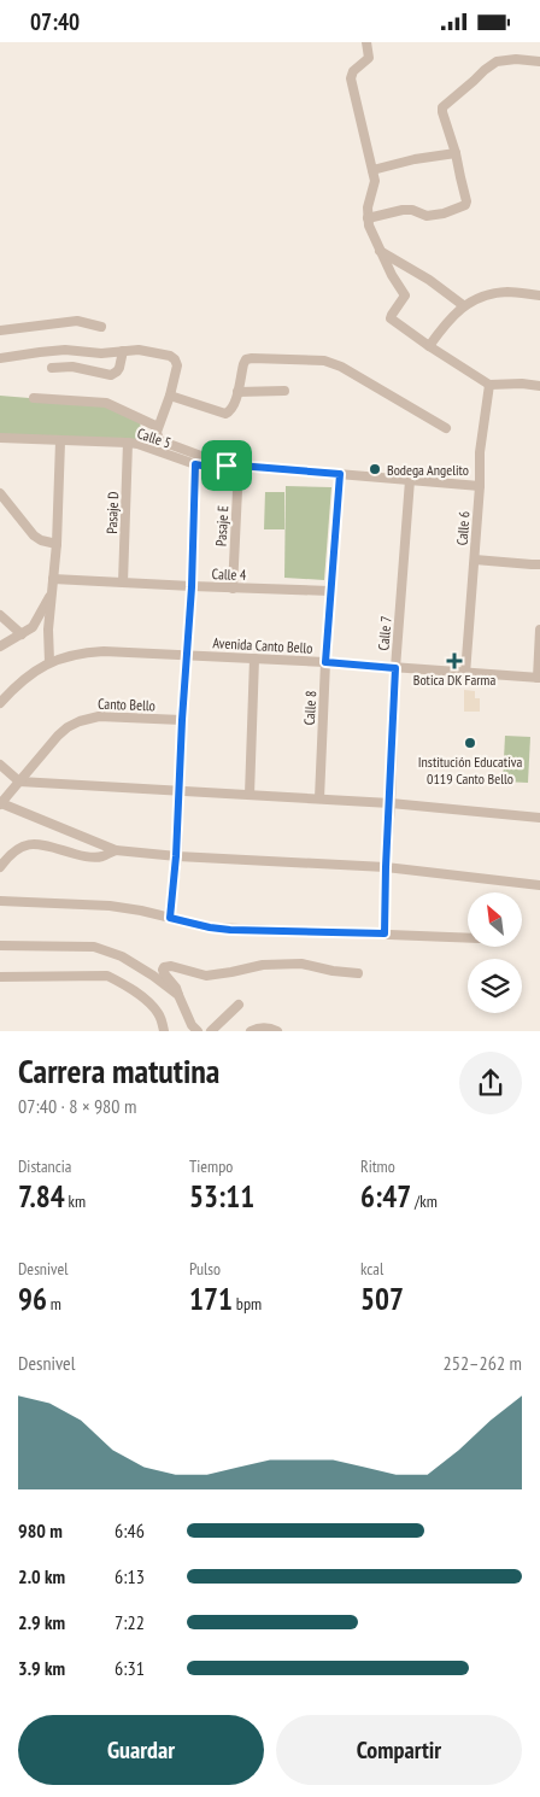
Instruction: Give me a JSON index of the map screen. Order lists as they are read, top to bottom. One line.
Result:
{"streets":{"street":["Calle 5","Pasaje D","Pasaje E","Calle 6","Calle 4","Calle 7","Avenida Canto Bello","Canto Bello","Calle 8"]},"crossings":[["Calle 5","Pasaje D"],["Calle 5","Pasaje E"],["Calle 5","Calle 6"],["Calle 5","Calle 7"],["Calle 5","Calle 8"],["Pasaje D","Calle 4"],["Pasaje E","Calle 4"],["Calle 6","Avenida Canto Bello"],["Calle 4","Calle 8"],["Calle 7","Avenida Canto Bello"],["Avenida Canto Bello","Calle 8"]],"places":{"other":["Bodega Angelito","Institución Educativa 0119 Canto Bello"],"health":["Botica DK Farma"]},"north":"top left","page":{"status":"07:40","heading":["Carrera matutina","07:40 · 8 × 980 m"],"stats":[["Distancia","7.84 km"],["Tiempo","53:11"],["Ritmo","6:47 /km"],["Desnivel","96 m"],["Pulso","171 bpm"],["kcal","507"]],"chart":["Desnivel","252–262 m"],"list":[{"name":"980 m","note":"6:46"},{"name":"2.0 km","note":"6:13"},{"name":"2.9 km","note":"7:22"},{"name":"3.9 km","note":"6:31"}],"buttons":["Guardar","Compartir"]}}
